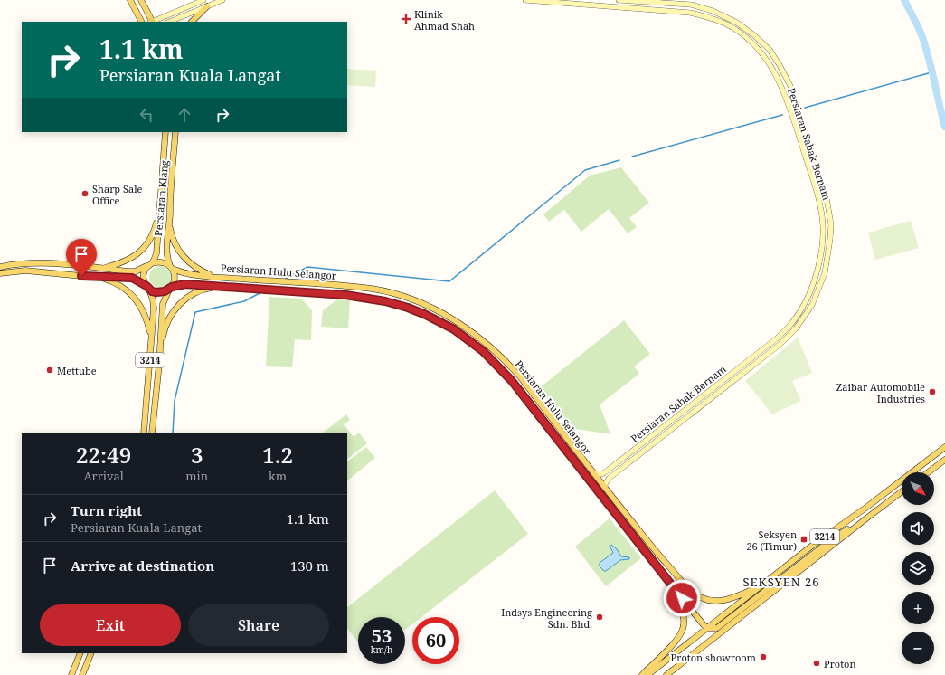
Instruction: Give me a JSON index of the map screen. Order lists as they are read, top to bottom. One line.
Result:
{"streets":{"main road":["Persiaran Klang","Persiaran Hulu Selangor","3214"],"street":["Persiaran Sabak Bernam"]},"crossings":[["Persiaran Sabak Bernam","Persiaran Hulu Selangor"],["Persiaran Klang","Persiaran Hulu Selangor"],["Persiaran Klang","3214"],["Persiaran Hulu Selangor","3214"]],"districts":["SEKSYEN 26"],"places":{"health":["Klinik Ahmad Shah"],"other":["Sharp Sale Office","Mettube","Zaibar Automobile Industries","Indsys Engineering Sdn. Bhd.","Proton showroom","Proton"],"transit":["Seksyen 26 (Timur)"]},"north":"bottom right","page":{"turn":["1.1 km","Persiaran Kuala Langat"],"eta":["22:49","Arrival","3","min","1.2","km"],"map_buttons":["+","−"],"list":[{"name":"Turn right","note":"Persiaran Kuala Langat","value":"1.1 km"},{"name":"Arrive at destination","value":"130 m"}],"buttons":["Exit","Share"],"speed":"53 km/h","limit":"60"}}
